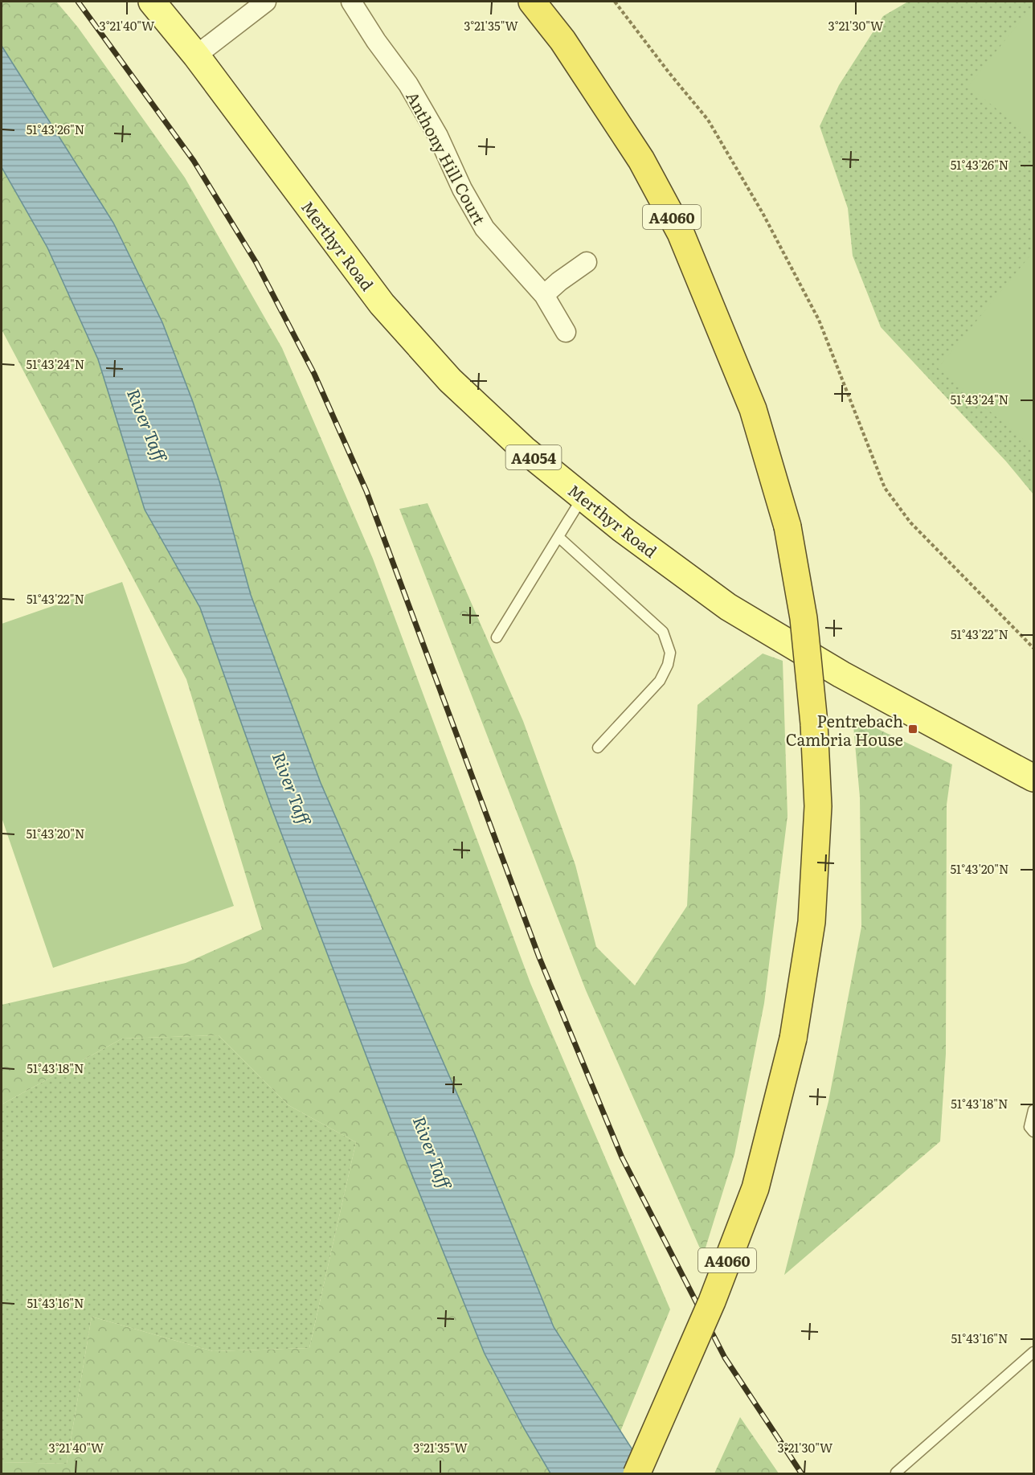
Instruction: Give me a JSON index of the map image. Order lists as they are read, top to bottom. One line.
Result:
{"streets":{"highway":["A4060"],"main road":["Merthyr Road","A4054"],"street":["Anthony Hill Court"]},"water":["River Taff"],"places":{"transit":["Pentrebach Cambria House"]},"coordinates":["3°21'40\"W","3°21'35\"W","3°21'30\"W","51°43'26\"N","51°43'24\"N","51°43'22\"N","51°43'20\"N","51°43'18\"N","51°43'16\"N"]}
